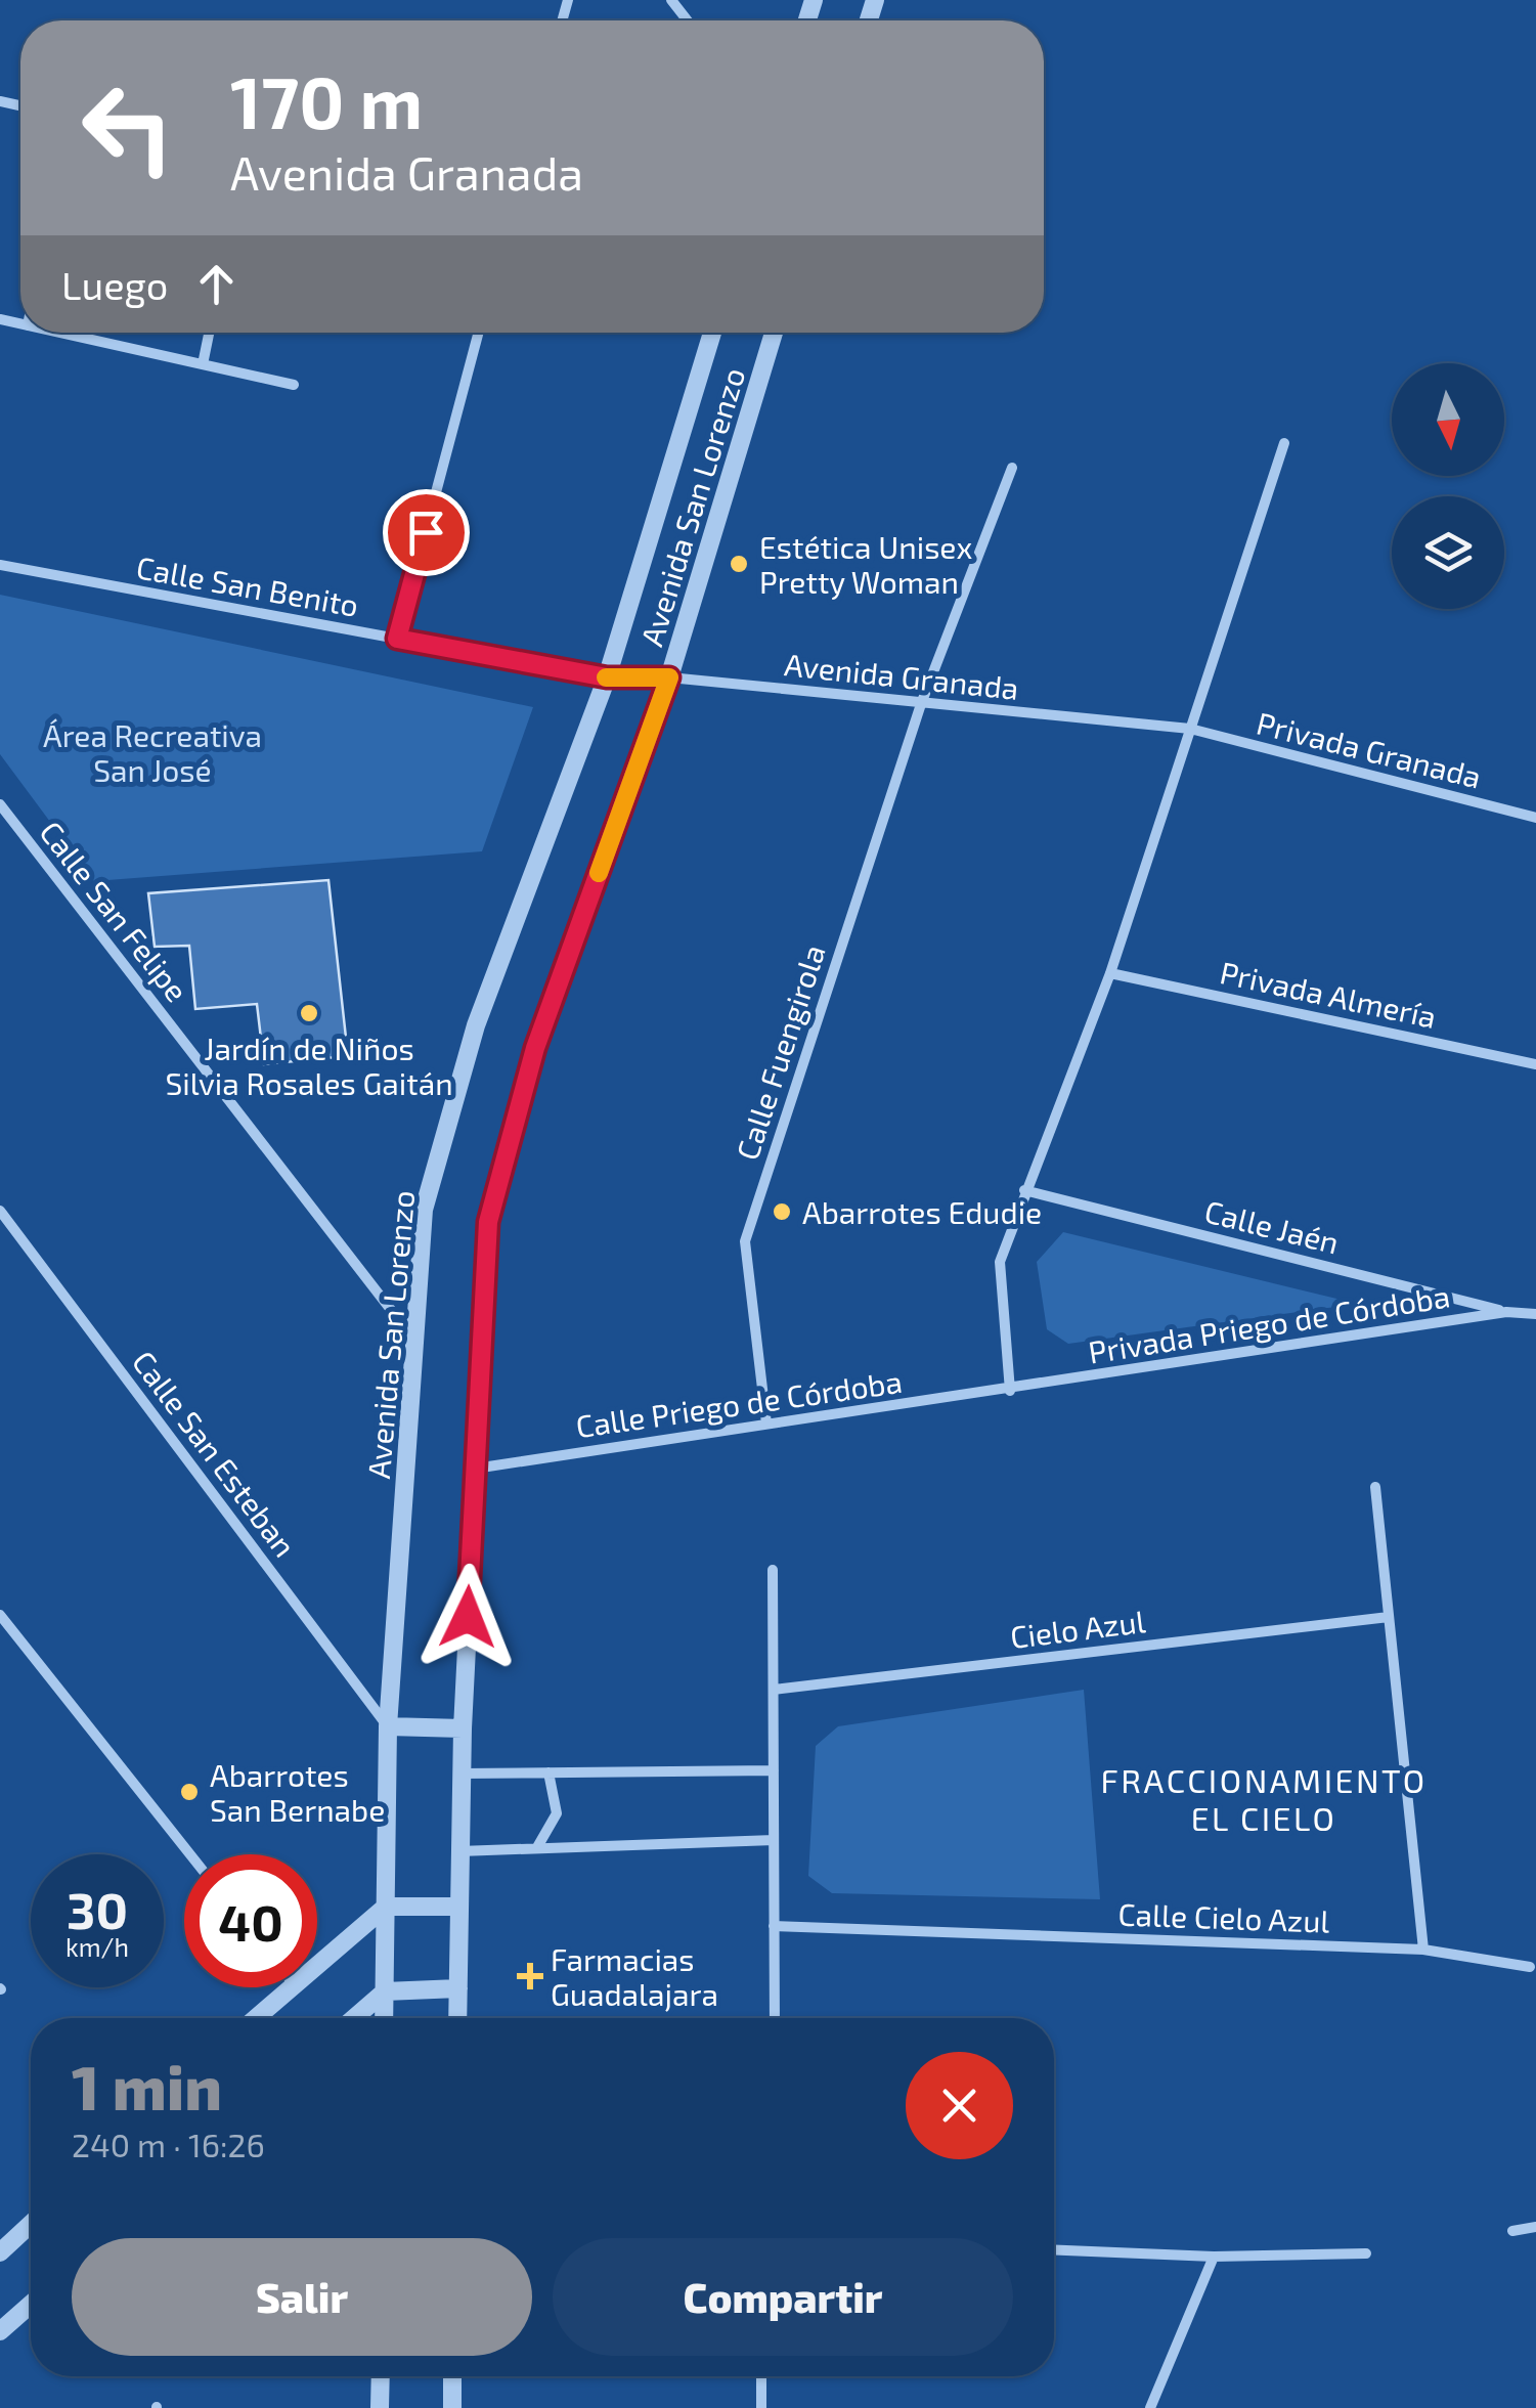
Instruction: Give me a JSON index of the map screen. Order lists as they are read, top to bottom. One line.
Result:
{"streets":{"street":["Avenida San Lorenzo","Calle San Benito","Avenida Granada","Privada Granada","Calle San Felipe","Privada Almería","Calle Fuengirola","Calle Jaén","Privada Priego de Córdoba","Calle Priego de Córdoba","Calle San Esteban","Cielo Azul","Calle Cielo Azul"]},"crossings":[["Avenida San Lorenzo","Calle San Benito"],["Avenida San Lorenzo","Avenida Granada"],["Avenida San Lorenzo","Calle San Felipe"],["Avenida San Lorenzo","Calle Priego de Córdoba"],["Avenida San Lorenzo","Calle San Esteban"],["Calle San Benito","Avenida Granada"],["Avenida Granada","Privada Granada"],["Avenida Granada","Calle Fuengirola"],["Calle Fuengirola","Calle Priego de Córdoba"],["Calle Jaén","Privada Priego de Córdoba"],["Privada Priego de Córdoba","Calle Priego de Córdoba"]],"districts":["FRACCIONAMIENTO EL CIELO"],"parks":["Área Recreativa San José"],"places":{"other":["Estética Unisex Pretty Woman","Jardín de Niños Silvia Rosales Gaitán","Abarrotes Edudie","Abarrotes San Bernabe"],"health":["Farmacias Guadalajara"]},"north":"bottom","page":{"turn":["170 m","Avenida Granada"],"then":"Luego","speed":"30 km/h","limit":"40","heading":["1 min","240 m · 16:26"],"buttons":["Salir","Compartir"]}}
